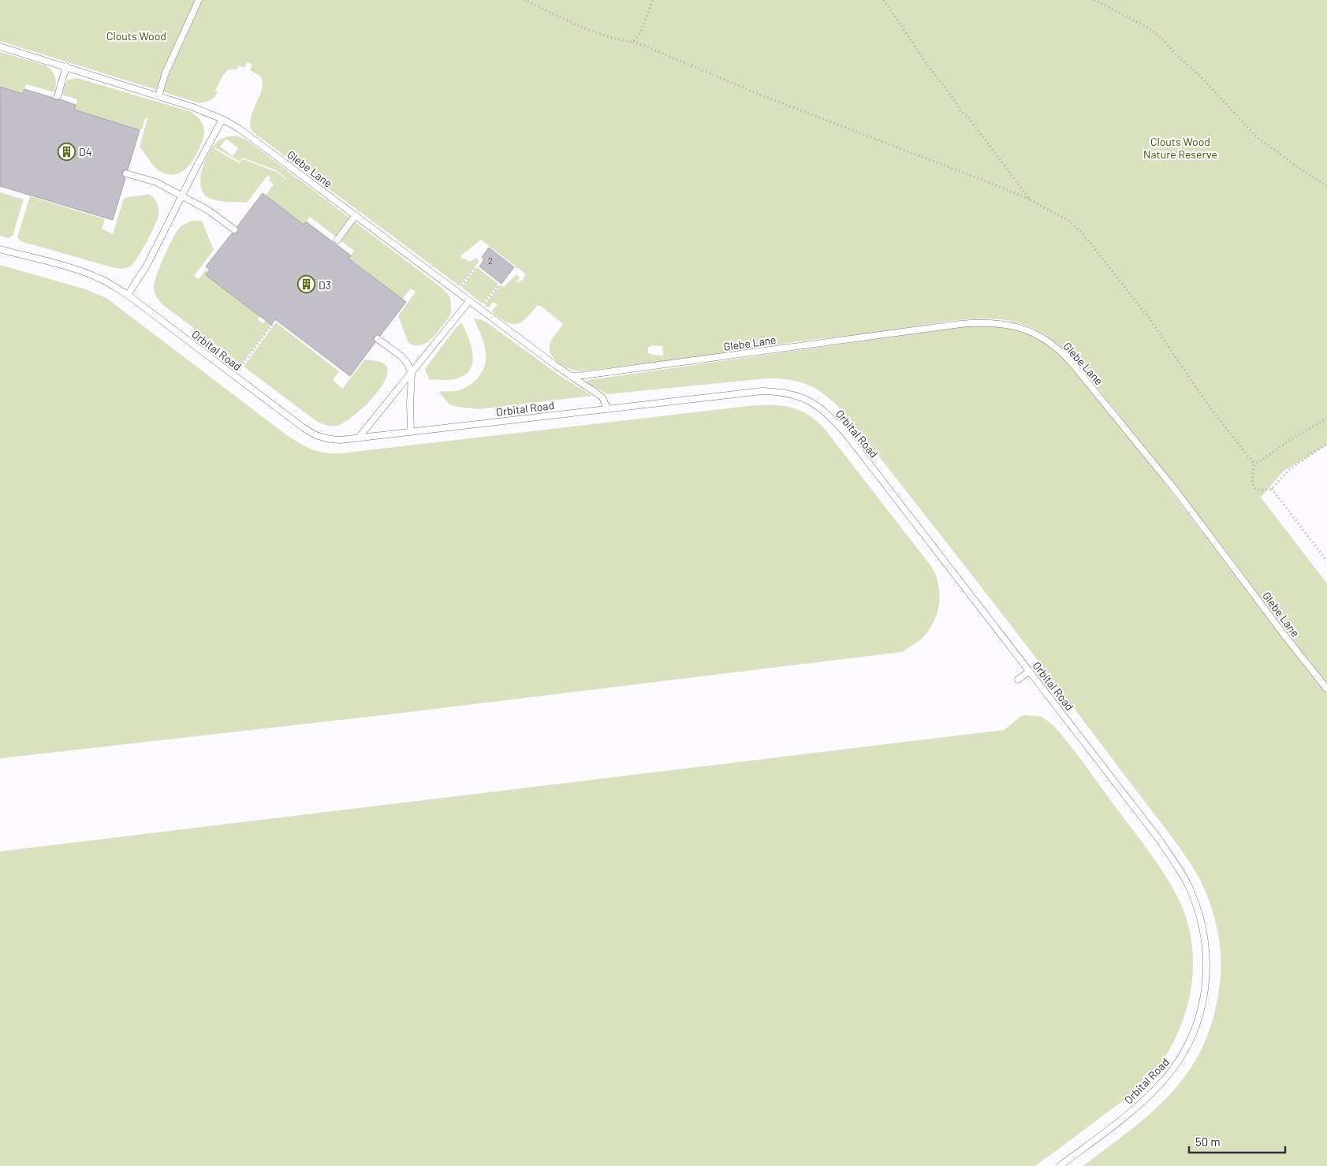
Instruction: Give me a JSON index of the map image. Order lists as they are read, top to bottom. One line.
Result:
{"streets":{"lane":["Glebe Lane","Orbital Road"]},"crossings":[["Glebe Lane","Orbital Road"]],"parks":["Clouts Wood","Clouts Wood Nature Reserve"],"places":{"building":["D4","D3"]},"house_numbers":["2"],"scale_bar":"50 m"}
